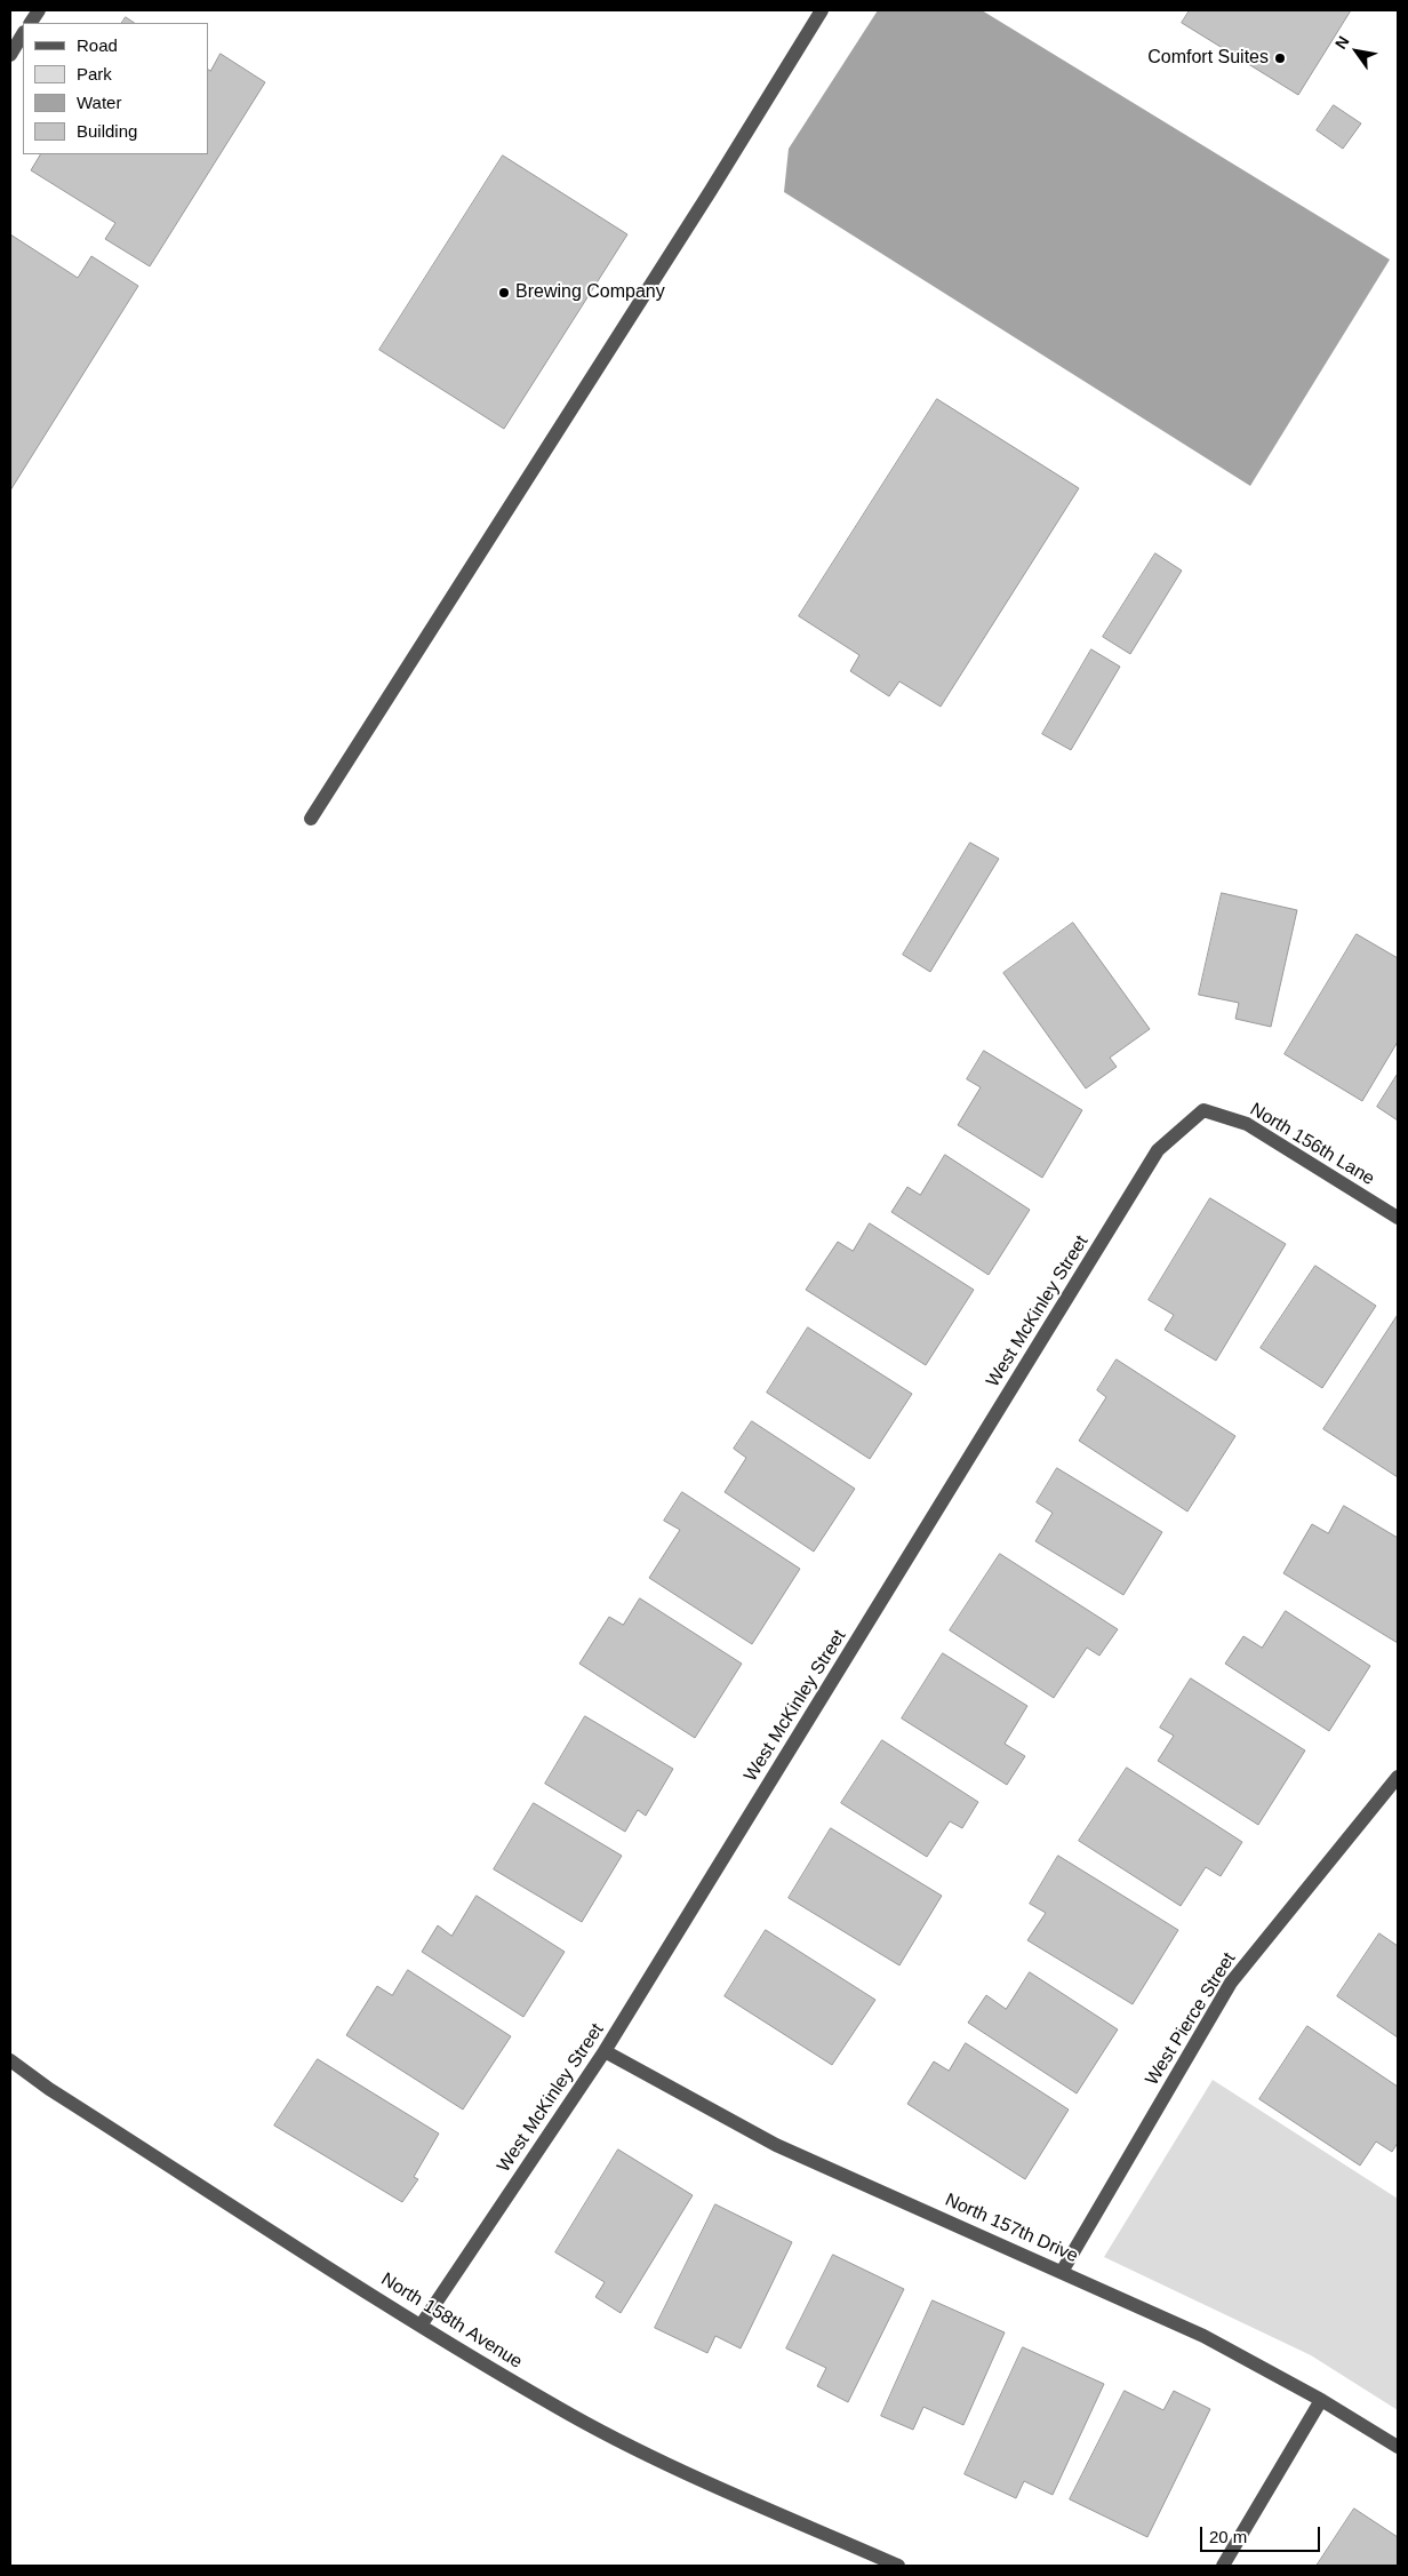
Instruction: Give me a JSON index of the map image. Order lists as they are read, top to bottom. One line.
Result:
{"streets":{"street":["North 156th Lane","West McKinley Street","West Pierce Street","North 157th Drive","North 158th Avenue"]},"crossings":[["North 156th Lane","West McKinley Street"],["West McKinley Street","North 157th Drive"],["West McKinley Street","North 158th Avenue"],["West Pierce Street","North 157th Drive"]],"places":["Comfort Suites","Brewing Company"],"legend":["Road","Park","Water","Building"],"scale_bar":"20 m","north":"top left"}
